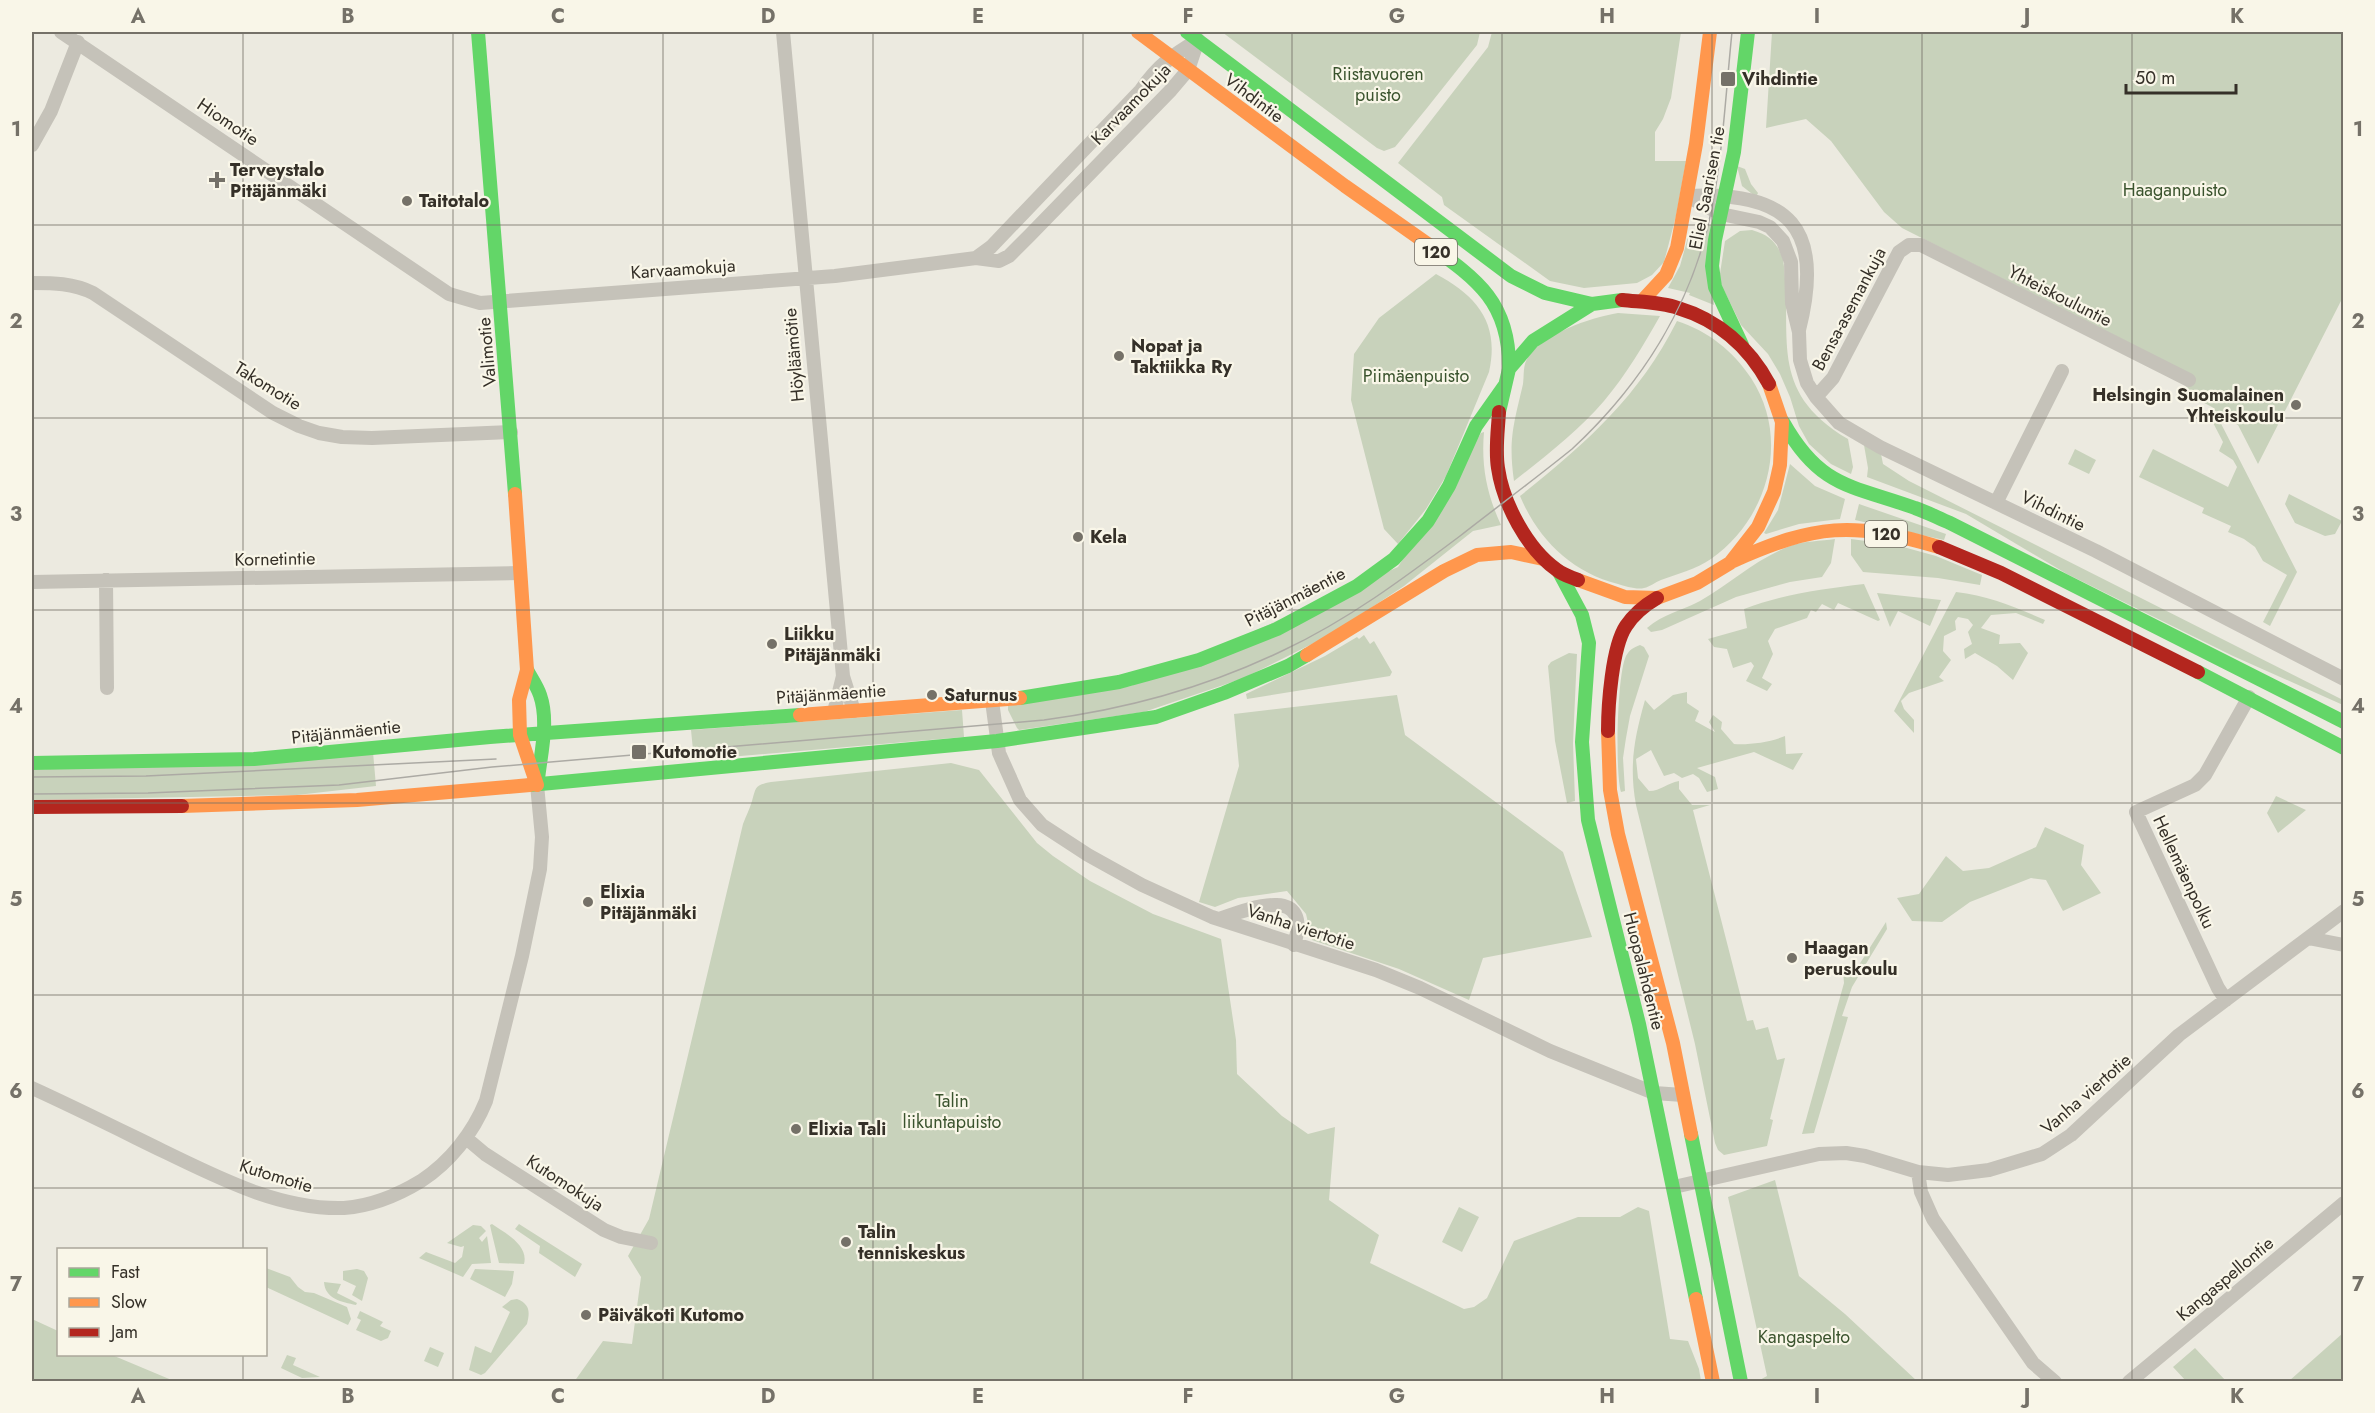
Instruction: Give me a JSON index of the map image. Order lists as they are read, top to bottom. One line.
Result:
{"streets":{"main road":["Vihdintie","Eliel Saarisen tie","120","Valimotie","Pitäjänmäentie","Huopalahdentie"],"street":["Karvaamokuja","Hiomotie","Yhteiskouluntie","Bensa-asemankuja","Höyläämötie","Takomotie","Kornetintie","Hellemäenpolku","Vanha viertotie","Kutomotie","Kutomokuja","Kangaspellontie"]},"crossings":[["Vihdintie","Karvaamokuja"],["Vihdintie","Eliel Saarisen tie"],["Vihdintie","Bensa-asemankuja"],["Vihdintie","Pitäjänmäentie"],["Karvaamokuja","Hiomotie"],["Karvaamokuja","Valimotie"],["Karvaamokuja","Höyläämötie"],["Hiomotie","Valimotie"],["120","Hellemäenpolku"],["Yhteiskouluntie","Bensa-asemankuja"],["Valimotie","Takomotie"],["Valimotie","Kornetintie"],["Valimotie","Pitäjänmäentie"],["Valimotie","Kutomotie"],["Höyläämötie","Pitäjänmäentie"],["Pitäjänmäentie","Vanha viertotie"],["Hellemäenpolku","Vanha viertotie"],["Vanha viertotie","Huopalahdentie"],["Kutomotie","Kutomokuja"]],"parks":["Riistavuoren puisto","Haaganpuisto","Piimäenpuisto","Talin liikuntapuisto","Kangaspelto"],"places":{"transit":["Vihdintie","Kutomotie"],"health":["Terveystalo Pitäjänmäki"],"other":["Taitotalo","Nopat ja Taktiikka Ry","Helsingin Suomalainen Yhteiskoulu","Kela","Liikku Pitäjänmäki","Saturnus","Elixia Pitäjänmäki","Haagan peruskoulu","Elixia Tali","Talin tenniskeskus","Päiväkoti Kutomo"]},"legend":["Fast","Slow","Jam"],"scale_bar":"50 m","grid":{"columns":["A","B","C","D","E","F","G","H","I","J","K"],"rows":["1","2","3","4","5","6","7"]}}
